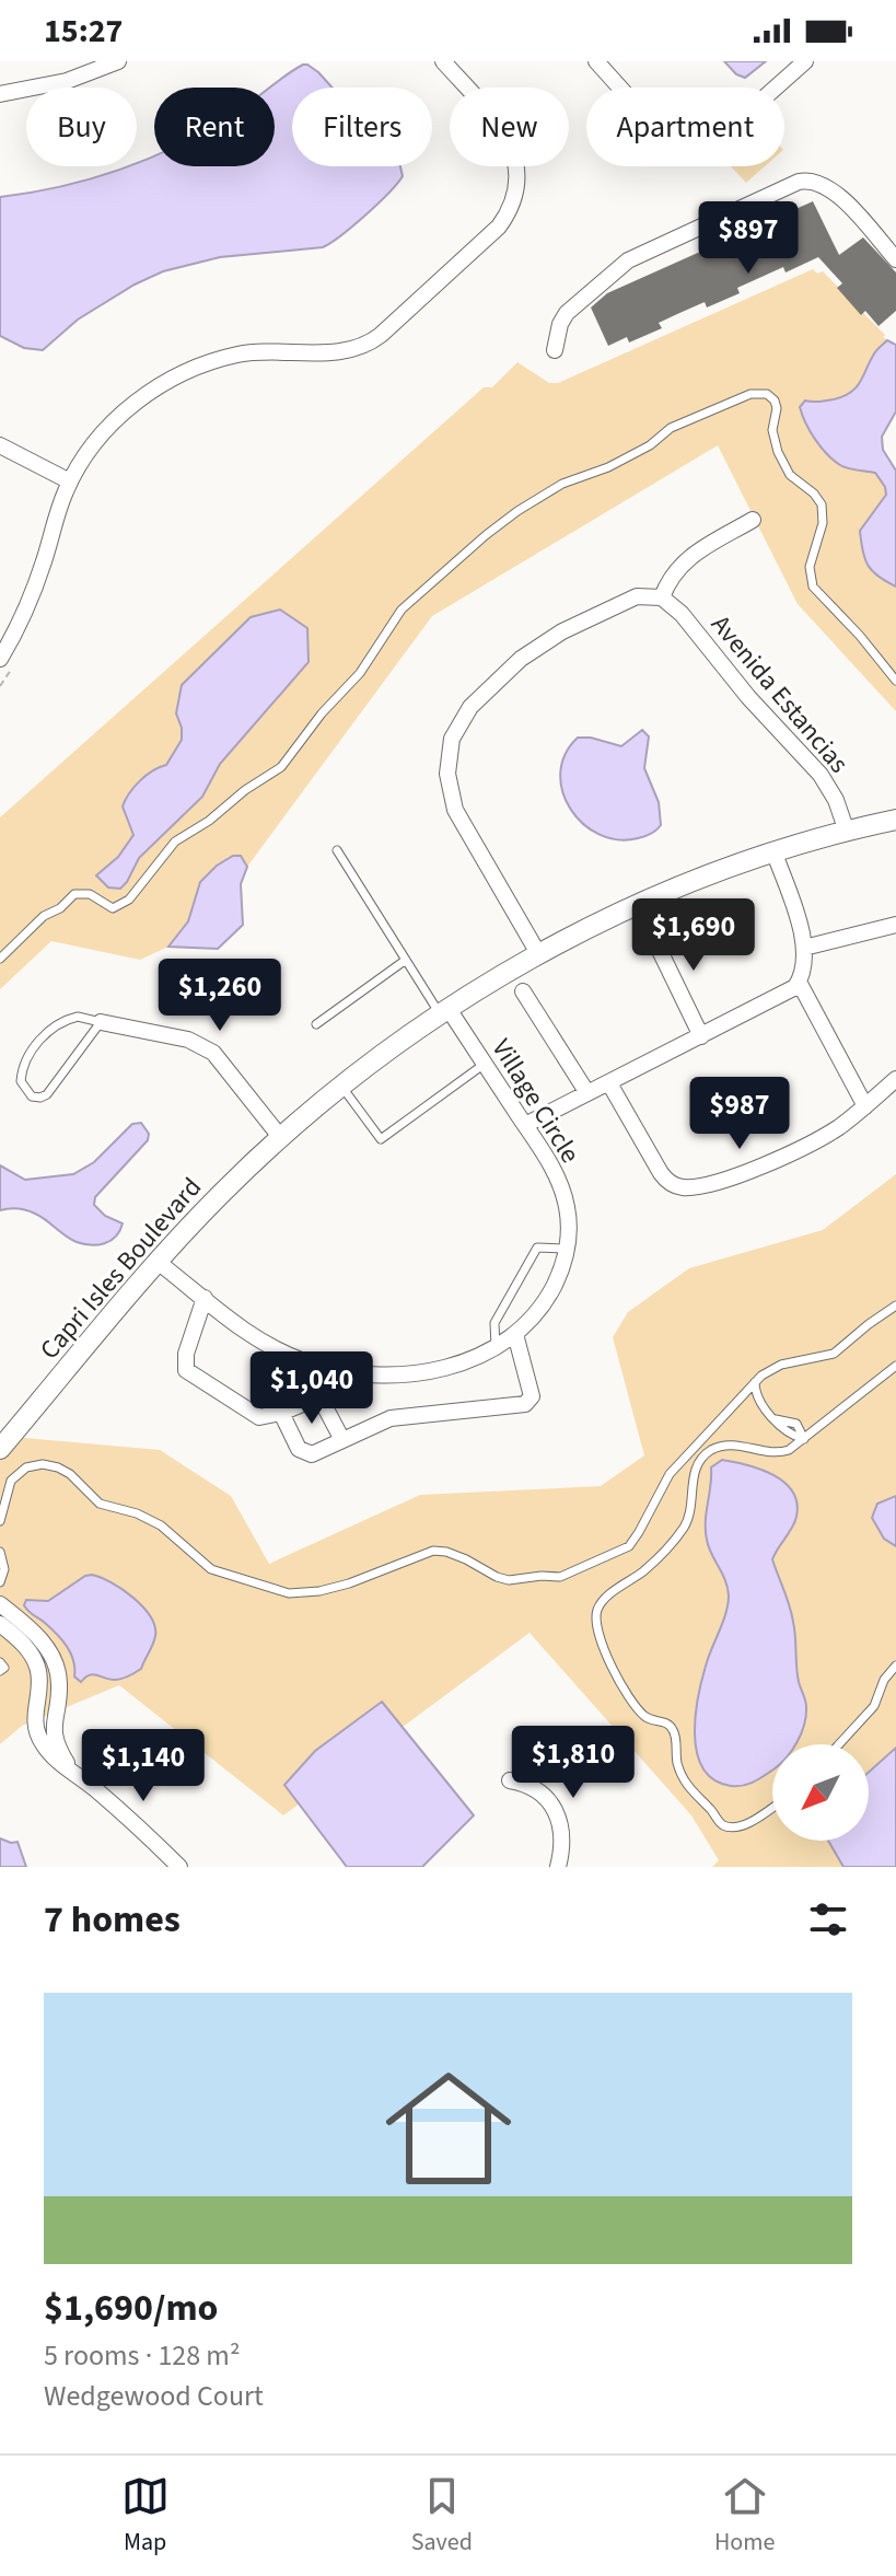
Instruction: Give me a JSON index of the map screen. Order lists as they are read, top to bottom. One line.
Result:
{"streets":{"street":["Avenida Estancias","Village Circle","Capri Isles Boulevard"]},"crossings":[["Avenida Estancias","Capri Isles Boulevard"],["Village Circle","Capri Isles Boulevard"]],"north":"bottom left","page":{"status":"15:27","chip":["Buy","Rent","Filters","New","Apartment"],"price":["$897","$1,690","$1,260","$987","$1,040","$1,810","$1,140"],"heading":"7 homes","list":[{"name":"$1,690/mo","note":"5 rooms · 128 m² · Wedgewood Court"}],"tabs":["Map","Saved","Home"]}}
